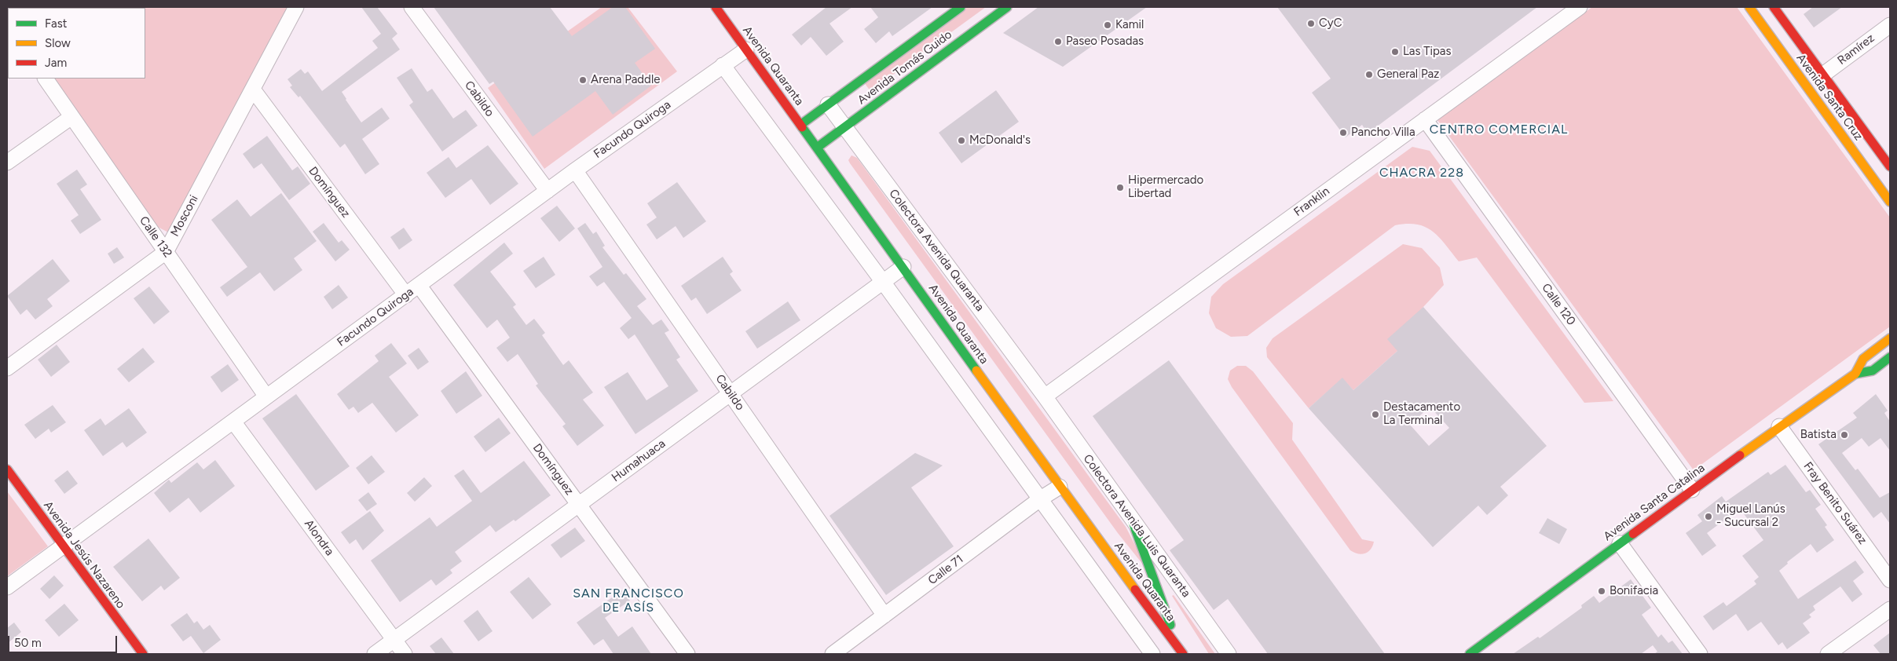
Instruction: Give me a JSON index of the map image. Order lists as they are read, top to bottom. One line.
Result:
{"streets":{"main road":["Avenida Quaranta","Avenida Tomás Guido","Avenida Santa Cruz","Avenida Santa Catalina","Avenida Jesús Nazareno"],"street":["Ramírez","Cabildo","Facundo Quiroga","Domínguez","Franklin","Mosconi","Calle 132","Colectora Avenida Quaranta","Calle 120","Humahuaca","Fray Benito Suárez","Colectora Avenida Luis Quaranta","Alondra","Calle 71"]},"crossings":[["Ramírez","Avenida Santa Cruz"],["Avenida Quaranta","Avenida Tomás Guido"],["Avenida Quaranta","Facundo Quiroga"],["Avenida Quaranta","Humahuaca"],["Avenida Quaranta","Calle 71"],["Avenida Tomás Guido","Colectora Avenida Quaranta"],["Cabildo","Facundo Quiroga"],["Cabildo","Humahuaca"],["Cabildo","Calle 71"],["Facundo Quiroga","Domínguez"],["Facundo Quiroga","Calle 132"],["Facundo Quiroga","Alondra"],["Facundo Quiroga","Avenida Jesús Nazareno"],["Domínguez","Mosconi"],["Domínguez","Humahuaca"],["Franklin","Colectora Avenida Quaranta"],["Franklin","Calle 120"],["Franklin","Colectora Avenida Luis Quaranta"],["Mosconi","Calle 132"],["Colectora Avenida Quaranta","Colectora Avenida Luis Quaranta"],["Calle 120","Avenida Santa Catalina"],["Humahuaca","Alondra"],["Avenida Santa Catalina","Fray Benito Suárez"]],"districts":["CENTRO COMERCIAL","CHACRA 228","SAN FRANCISCO DE ASÍS"],"places":["CyC","Kamil","Paseo Posadas","Las Tipas","General Paz","Arena Paddle","Pancho Villa","McDonald's","Hipermercado Libertad","Destacamento La Terminal","Batista","Miguel Lanús - Sucursal 2","Bonifacia"],"legend":["Fast","Slow","Jam"],"scale_bar":"50 m"}
